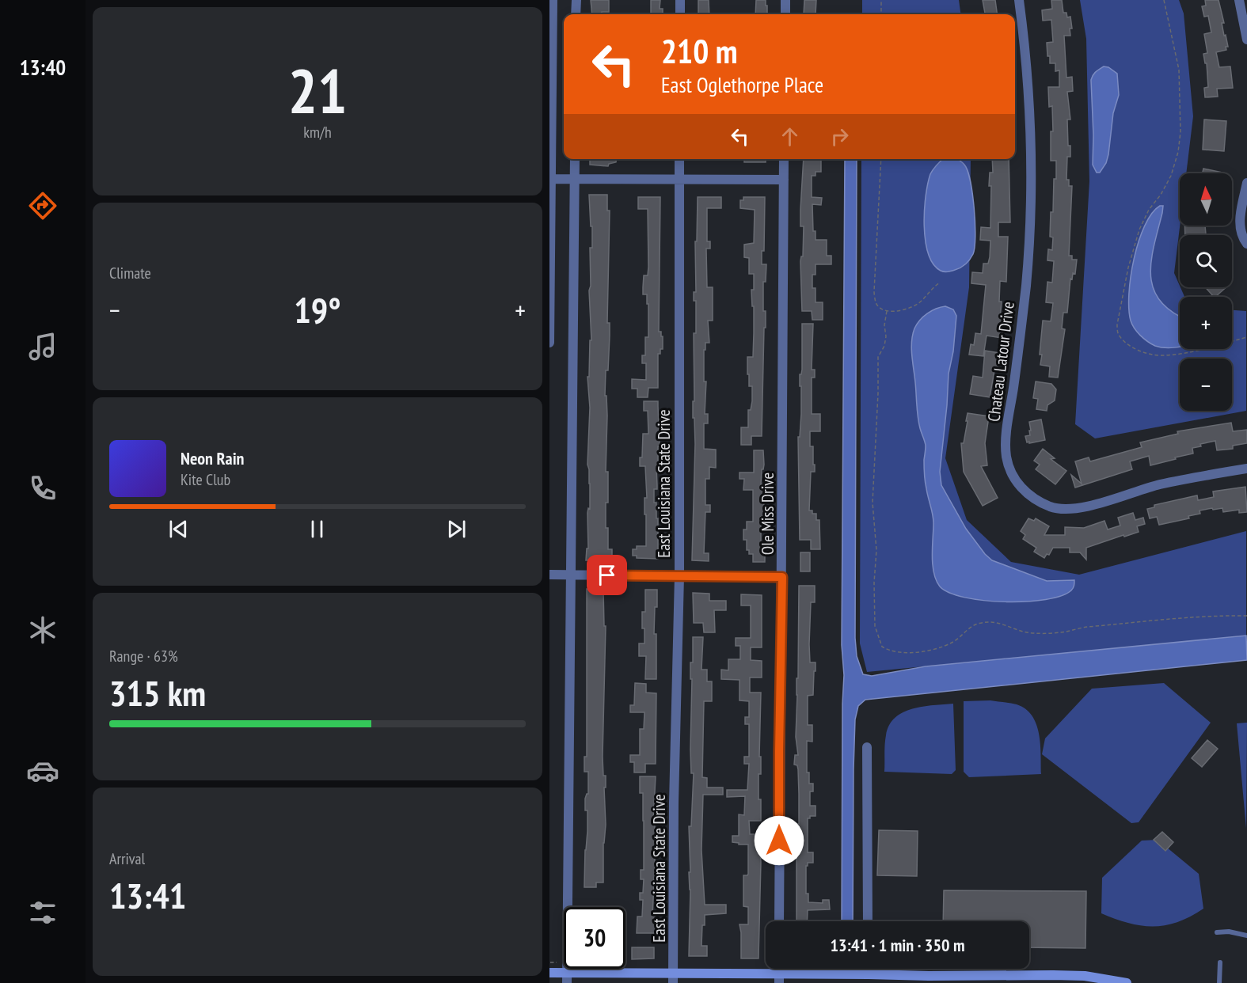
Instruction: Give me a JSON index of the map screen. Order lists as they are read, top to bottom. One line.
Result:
{"streets":{"street":["Chateau Latour Drive","East Louisiana State Drive","Ole Miss Drive"]},"north":"top","page":{"tabs":"13:40","tile":[["21","km/h"],"Climate",["Range · 63%","315 km"],["Arrival","13:41"]],"turn":["210 m","East Oglethorpe Place"],"map_buttons":["+","−"],"heat":["−","19°","+"],"song":["Neon Rain","Kite Club"],"limit":"30","trip":"13:41 · 1 min · 350 m"}}
